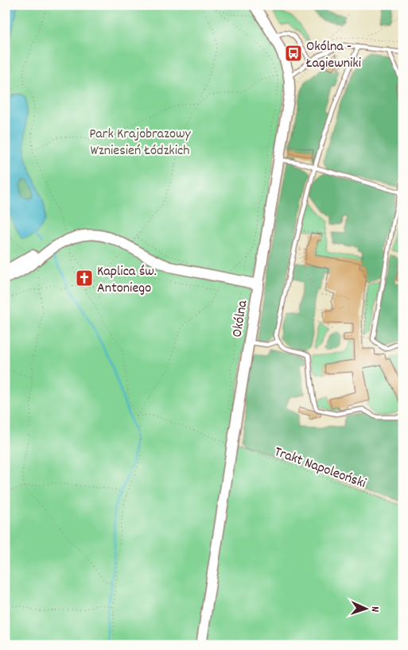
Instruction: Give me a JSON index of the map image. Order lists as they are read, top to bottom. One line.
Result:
{"streets":{"street":["Okólna"],"path":["Trakt Napoleoński"]},"crossings":[["Okólna","Trakt Napoleoński"]],"parks":["Park Krajobrazowy Wzniesień Łódzkich"],"places":{"bus stop":["Okólna - Łagiewniki"],"church":["Kaplica św. Antoniego"]},"north":"right"}
